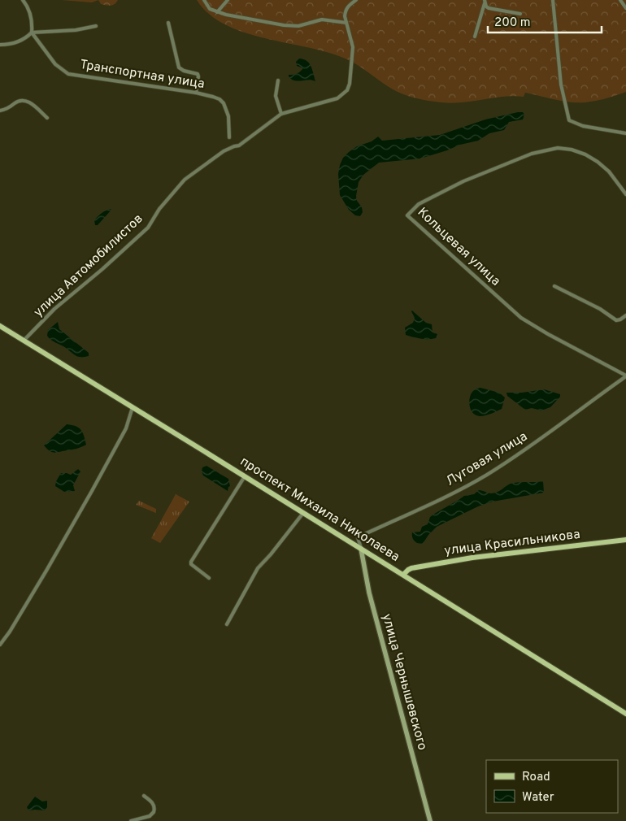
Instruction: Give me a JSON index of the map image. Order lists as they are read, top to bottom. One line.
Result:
{"streets":{"main road":["проспект Михаила Николаева","улица Красильникова","улица Чернышевского"],"street":["Транспортная улица","Кольцевая улица","улица Автомобилистов","Луговая улица"]},"crossings":[["Кольцевая улица","Луговая улица"],["улица Автомобилистов","проспект Михаила Николаева"],["Луговая улица","проспект Михаила Николаева"],["Луговая улица","улица Чернышевского"],["проспект Михаила Николаева","улица Красильникова"],["проспект Михаила Николаева","улица Чернышевского"]],"legend":["Road","Water"],"scale_bar":"200 m"}
